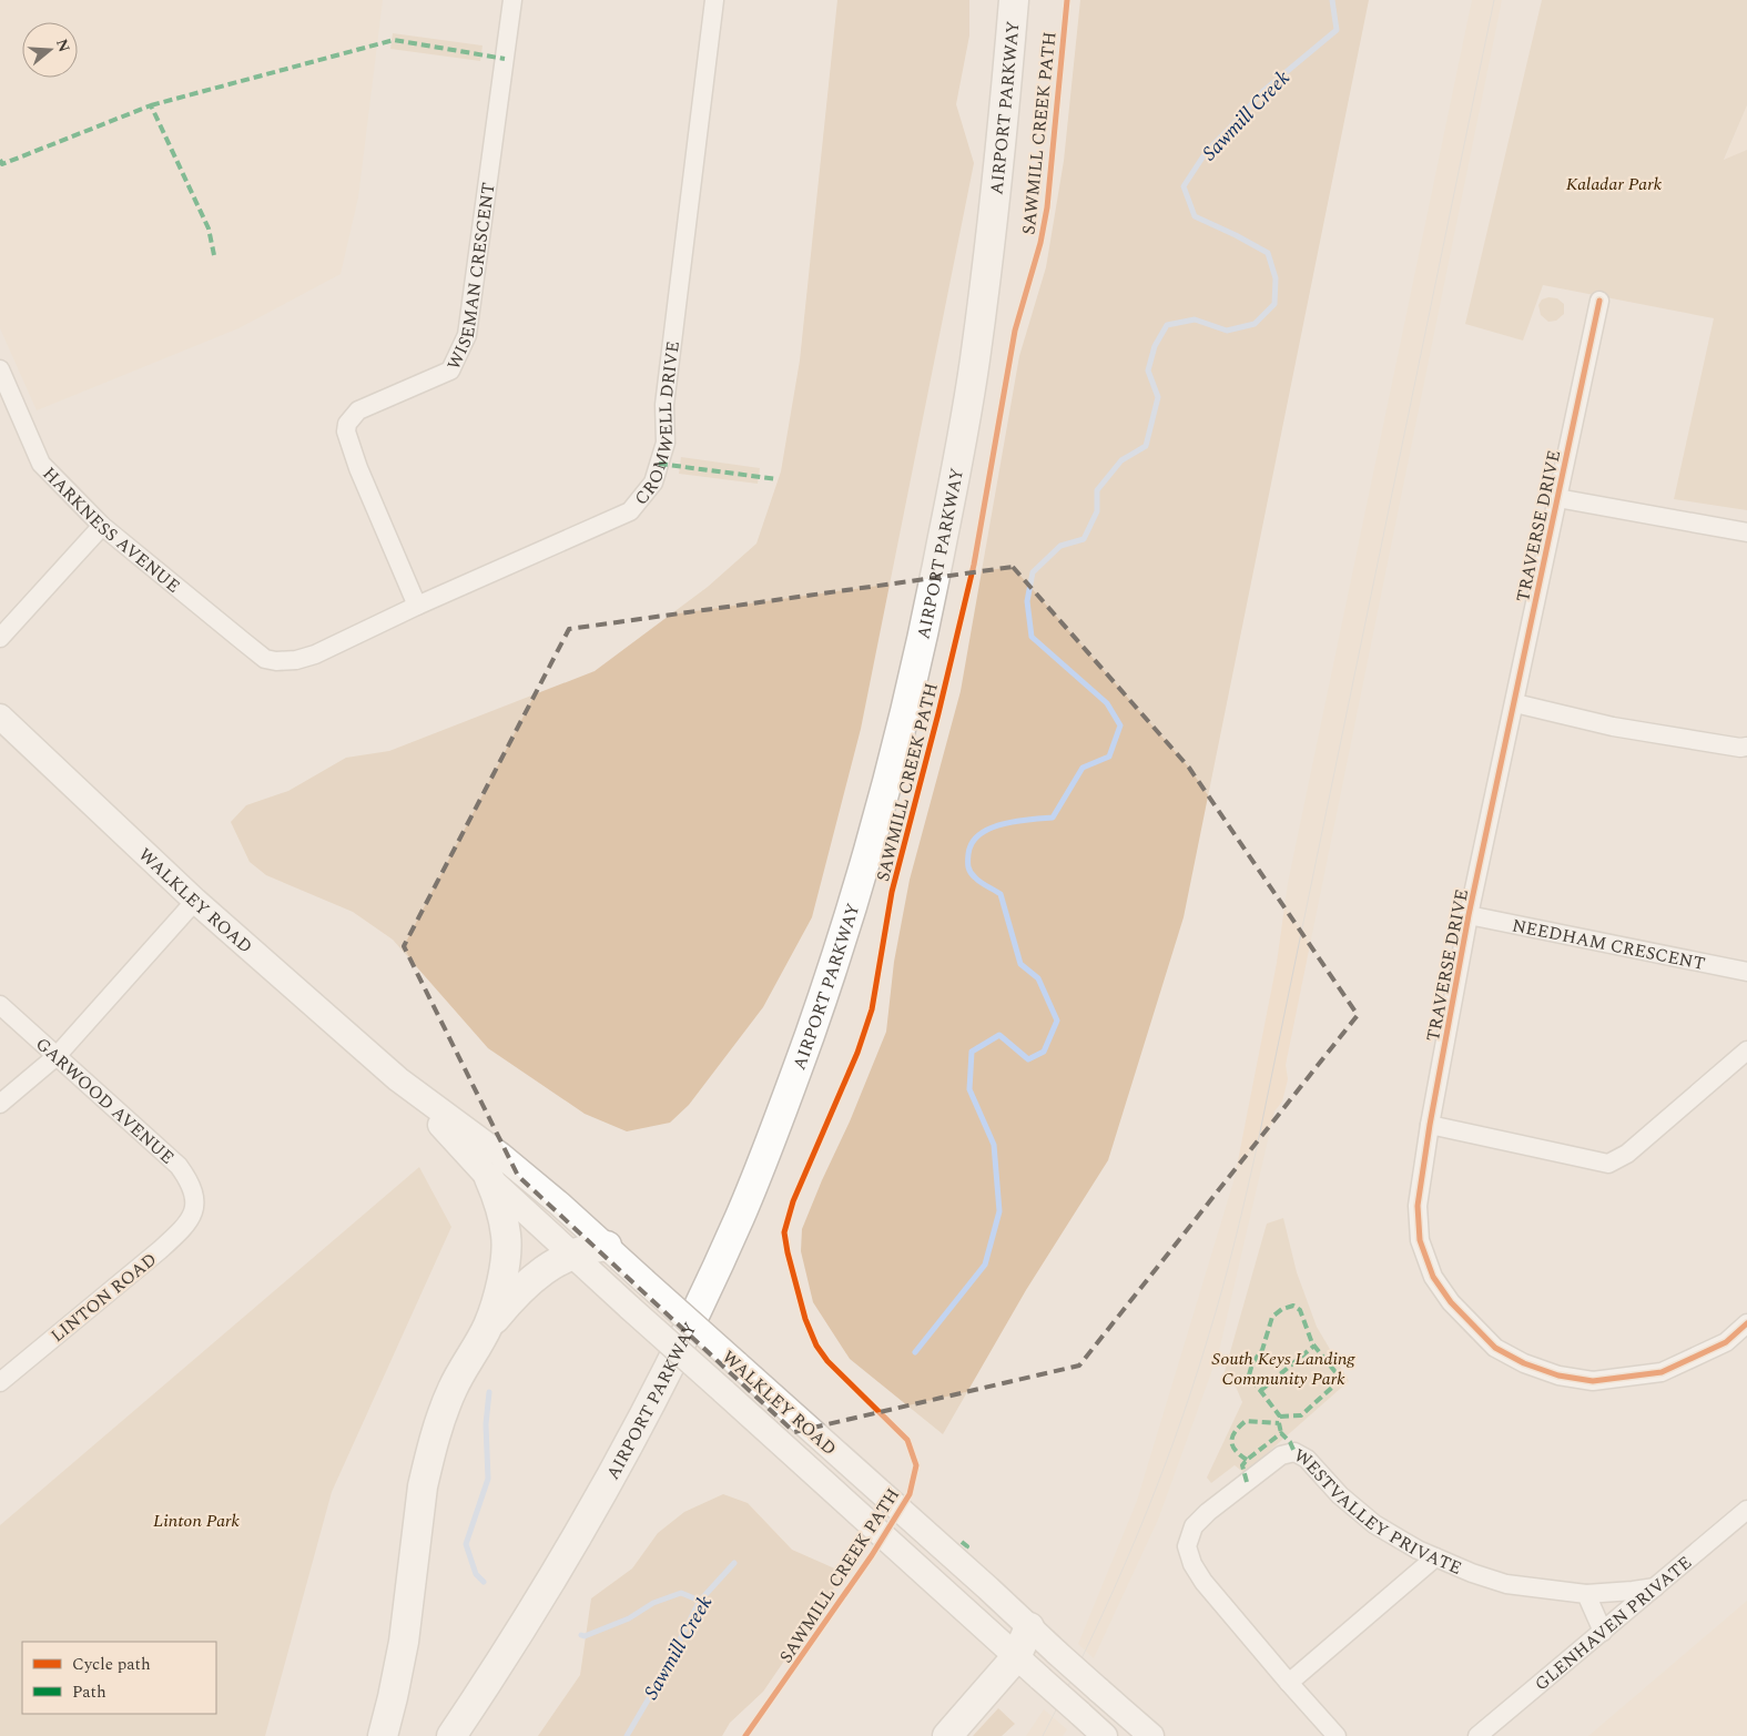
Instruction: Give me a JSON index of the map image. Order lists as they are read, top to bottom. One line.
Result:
{"streets":{"highway":["AIRPORT PARKWAY"],"main road":["WALKLEY ROAD"],"street":["WISEMAN CRESCENT","CROMWELL DRIVE","TRAVERSE DRIVE","HARKNESS AVENUE","NEEDHAM CRESCENT","GARWOOD AVENUE","LINTON ROAD","WESTVALLEY PRIVATE","GLENHAVEN PRIVATE"],"cycle path":["SAWMILL CREEK PATH"]},"crossings":[["AIRPORT PARKWAY","WALKLEY ROAD"],["WISEMAN CRESCENT","CROMWELL DRIVE"],["CROMWELL DRIVE","HARKNESS AVENUE"],["TRAVERSE DRIVE","NEEDHAM CRESCENT"],["GARWOOD AVENUE","LINTON ROAD"],["WESTVALLEY PRIVATE","GLENHAVEN PRIVATE"]],"water":["Sawmill Creek"],"parks":["Kaladar Park","South Keys Landing Community Park","Linton Park"],"legend":["Cycle path","Path"],"north":"right"}
